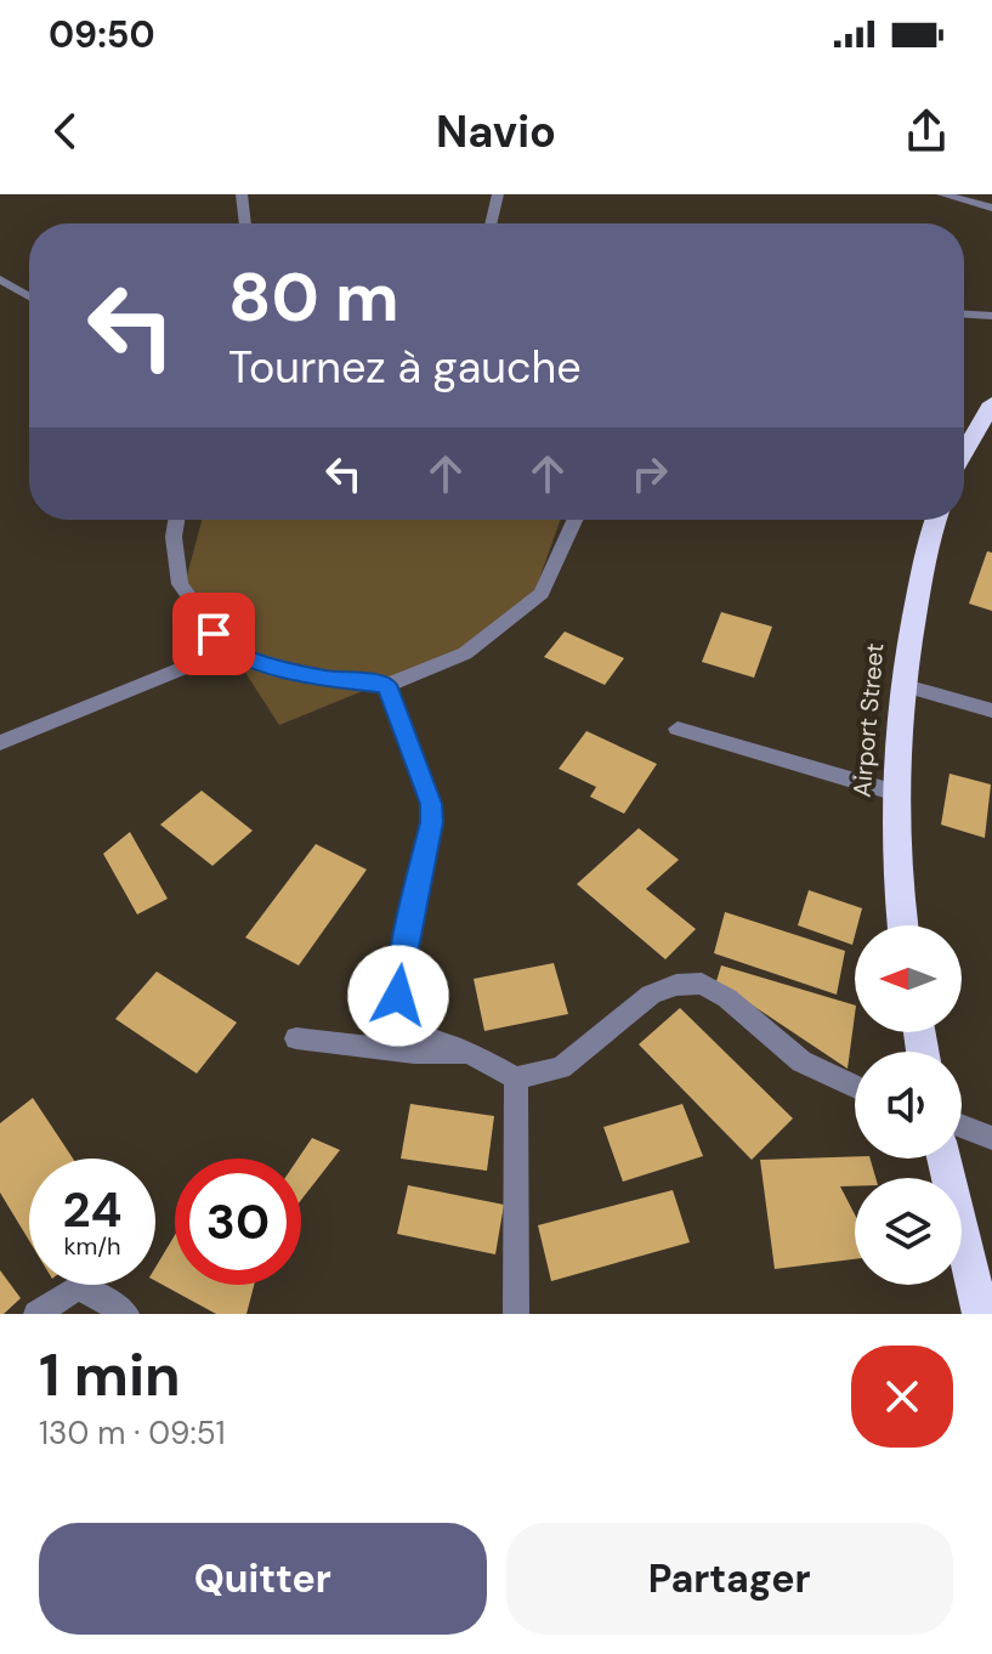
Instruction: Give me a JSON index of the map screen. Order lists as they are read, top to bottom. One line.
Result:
{"streets":{"highway":["Airport Street"]},"north":"left","page":{"status":"09:50","header":"Navio","turn":["80 m","Tournez à gauche"],"speed":"24 km/h","limit":"30","heading":["1 min","130 m · 09:51"],"buttons":["Quitter","Partager"]}}
